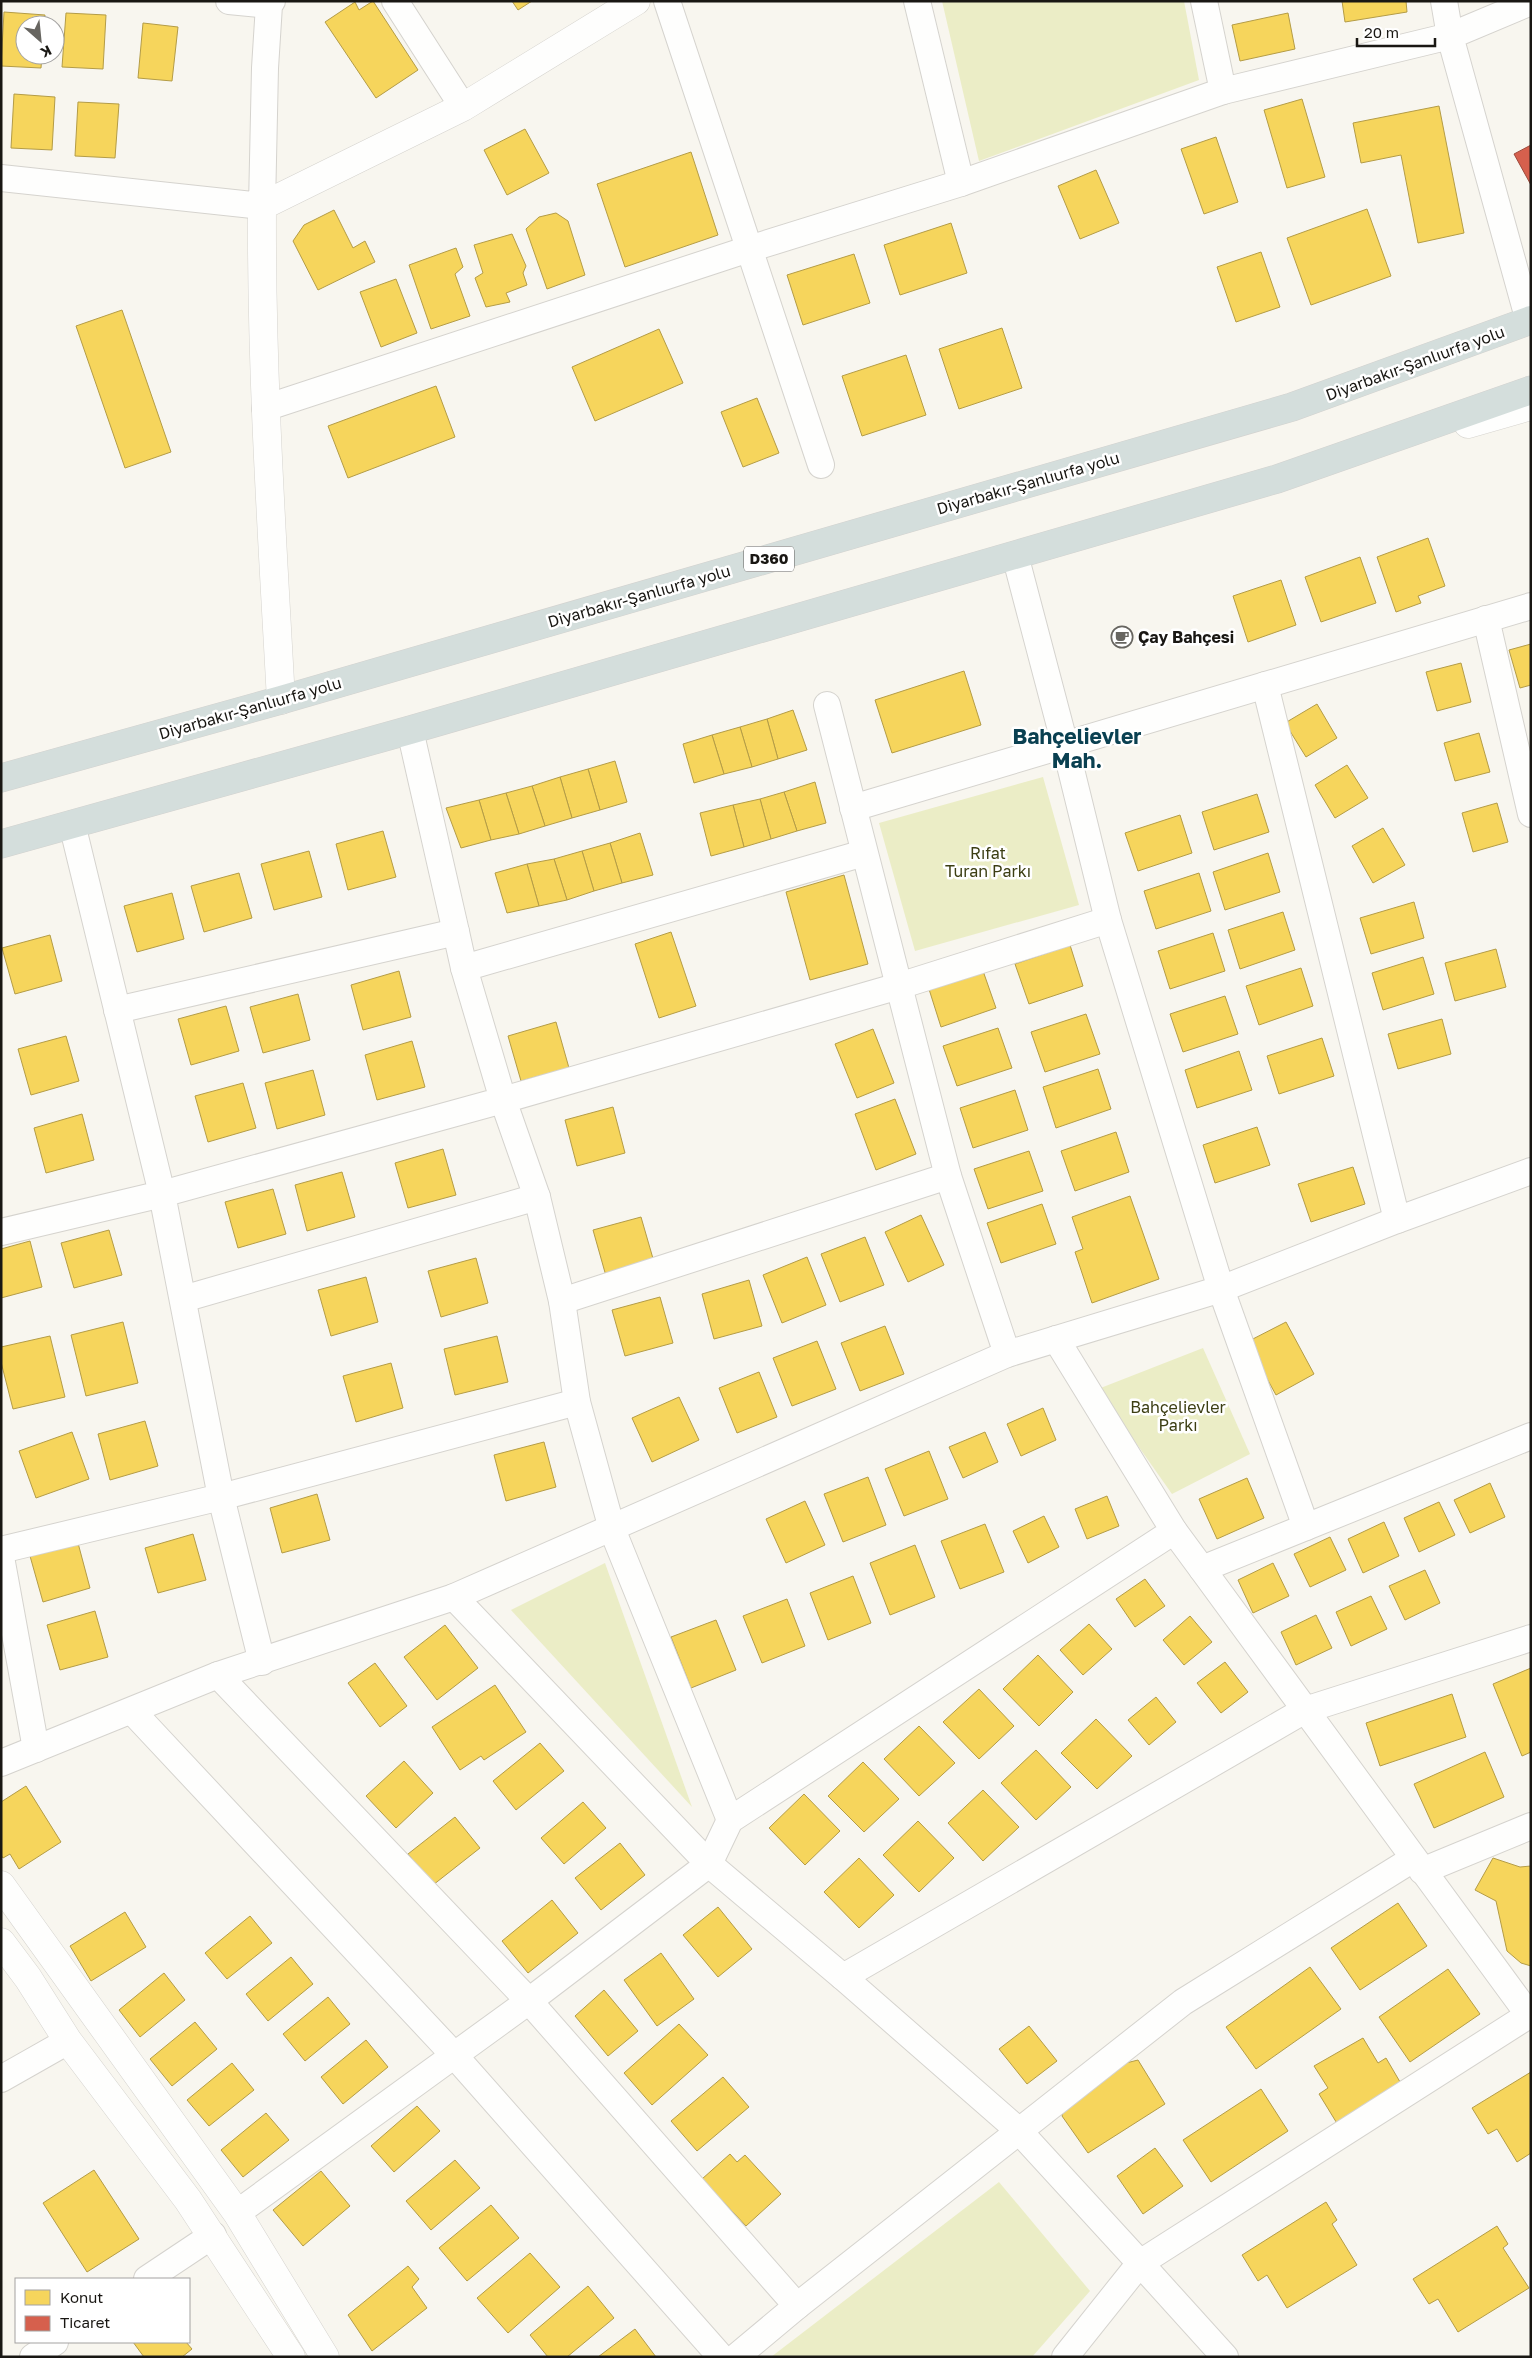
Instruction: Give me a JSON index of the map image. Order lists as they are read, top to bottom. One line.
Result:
{"streets":{"highway":["Diyarbakır-Şanlıurfa yolu","D360"]},"districts":["Bahçelievler Mah."],"parks":["Rıfat Turan Parkı","Bahçelievler Parkı"],"places":{"cafe":["Çay Bahçesi"]},"legend":["Konut","Ticaret"],"scale_bar":"20 m","north":"bottom right"}
